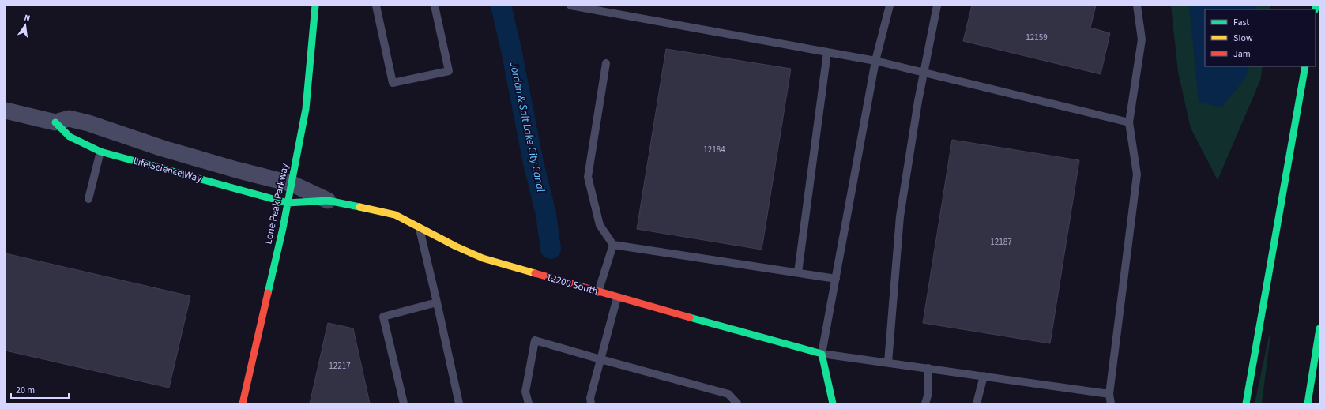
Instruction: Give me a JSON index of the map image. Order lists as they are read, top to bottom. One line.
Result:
{"streets":{"main road":["Life Science Way","Lone Peak Parkway","12200 South"]},"crossings":[["Life Science Way","Lone Peak Parkway"],["Life Science Way","12200 South"],["Lone Peak Parkway","12200 South"]],"water":["Jordan & Salt Lake City Canal"],"house_numbers":["12159","12184","12187","12217"],"legend":["Fast","Slow","Jam"],"scale_bar":"20 m","north":"top"}
